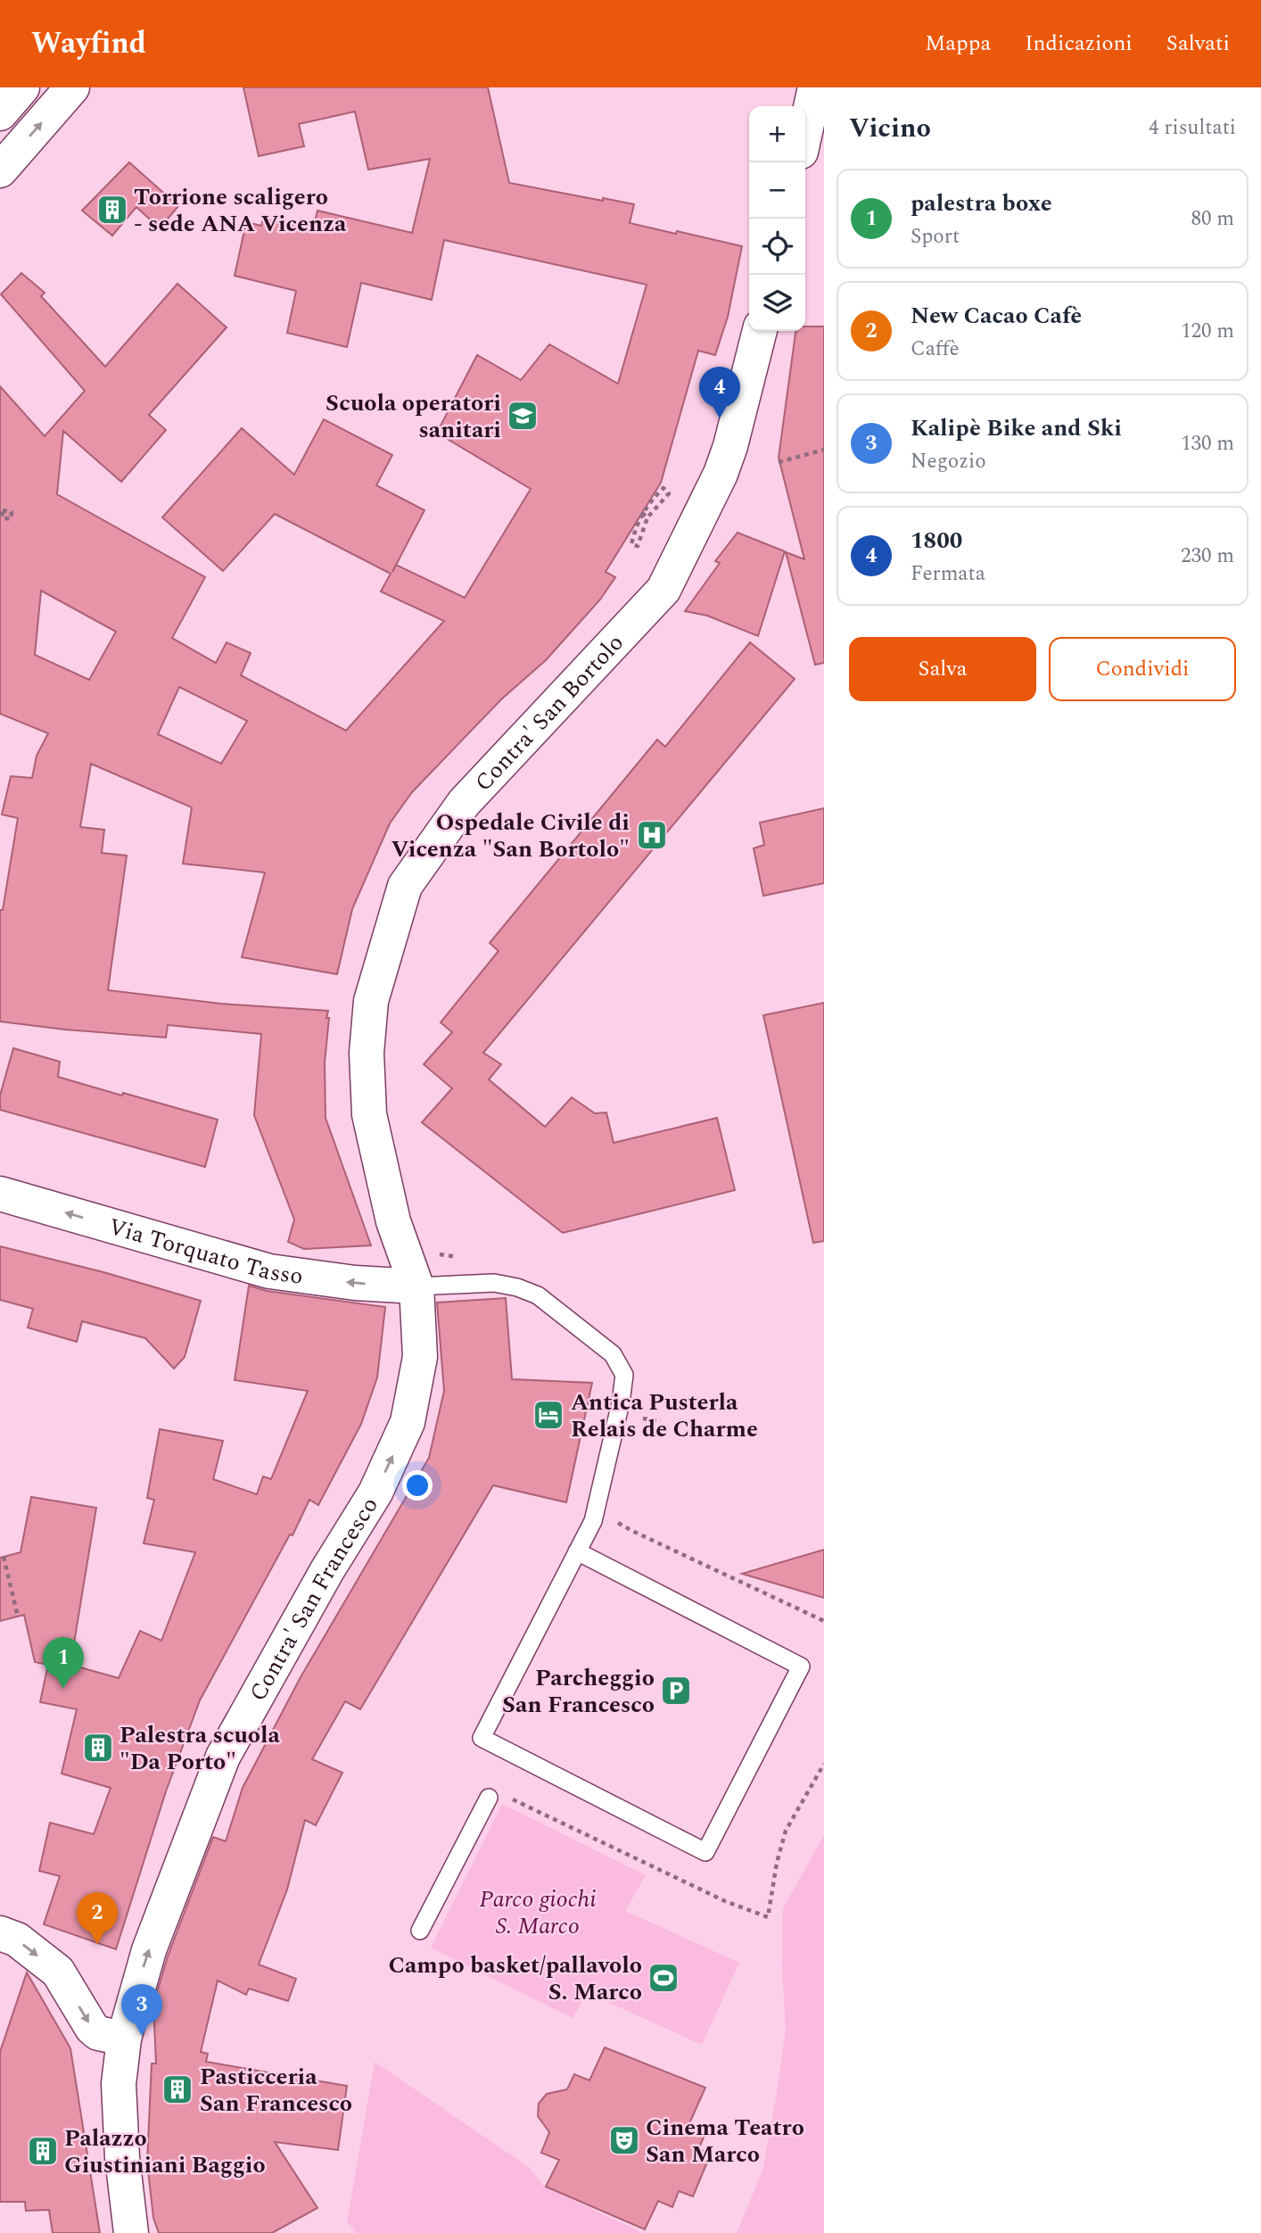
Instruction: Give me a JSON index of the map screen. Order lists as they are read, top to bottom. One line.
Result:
{"streets":{"street":["Contra' San Bortolo","Via Torquato Tasso","Contra' San Francesco"]},"crossings":[["Contra' San Bortolo","Via Torquato Tasso"],["Contra' San Bortolo","Contra' San Francesco"],["Via Torquato Tasso","Contra' San Francesco"]],"one_way":["Via Torquato Tasso","Contra' San Francesco"],"parks":["Parco giochi S. Marco"],"places":{"building":["Torrione scaligero - sede ANA Vicenza","Palestra scuola \"Da Porto\"","Pasticceria San Francesco","Palazzo Giustiniani Baggio"],"school or university":["Scuola operatori sanitari"],"hospital":["Ospedale Civile di Vicenza \"San Bortolo\""],"hotel":["Antica Pusterla Relais de Charme"],"parking":["Parcheggio San Francesco"],"sports":["Campo basket/pallavolo S. Marco"],"theatre":["Cinema Teatro San Marco"]},"page":{"header":"Wayfind","nav":["Mappa","Indicazioni","Salvati"],"heading":["Vicino","4 risultati"],"map_buttons":["+","−"],"list":[{"mark":"1","name":"palestra boxe","note":"Sport","value":"80 m"},{"mark":"2","name":"New Cacao Cafè","note":"Caffè","value":"120 m"},{"mark":"3","name":"Kalipè Bike and Ski","note":"Negozio","value":"130 m"},{"mark":"4","name":"1800","note":"Fermata","value":"230 m"}],"pins":["4","1","2","3"],"buttons":["Salva","Condividi"]}}
